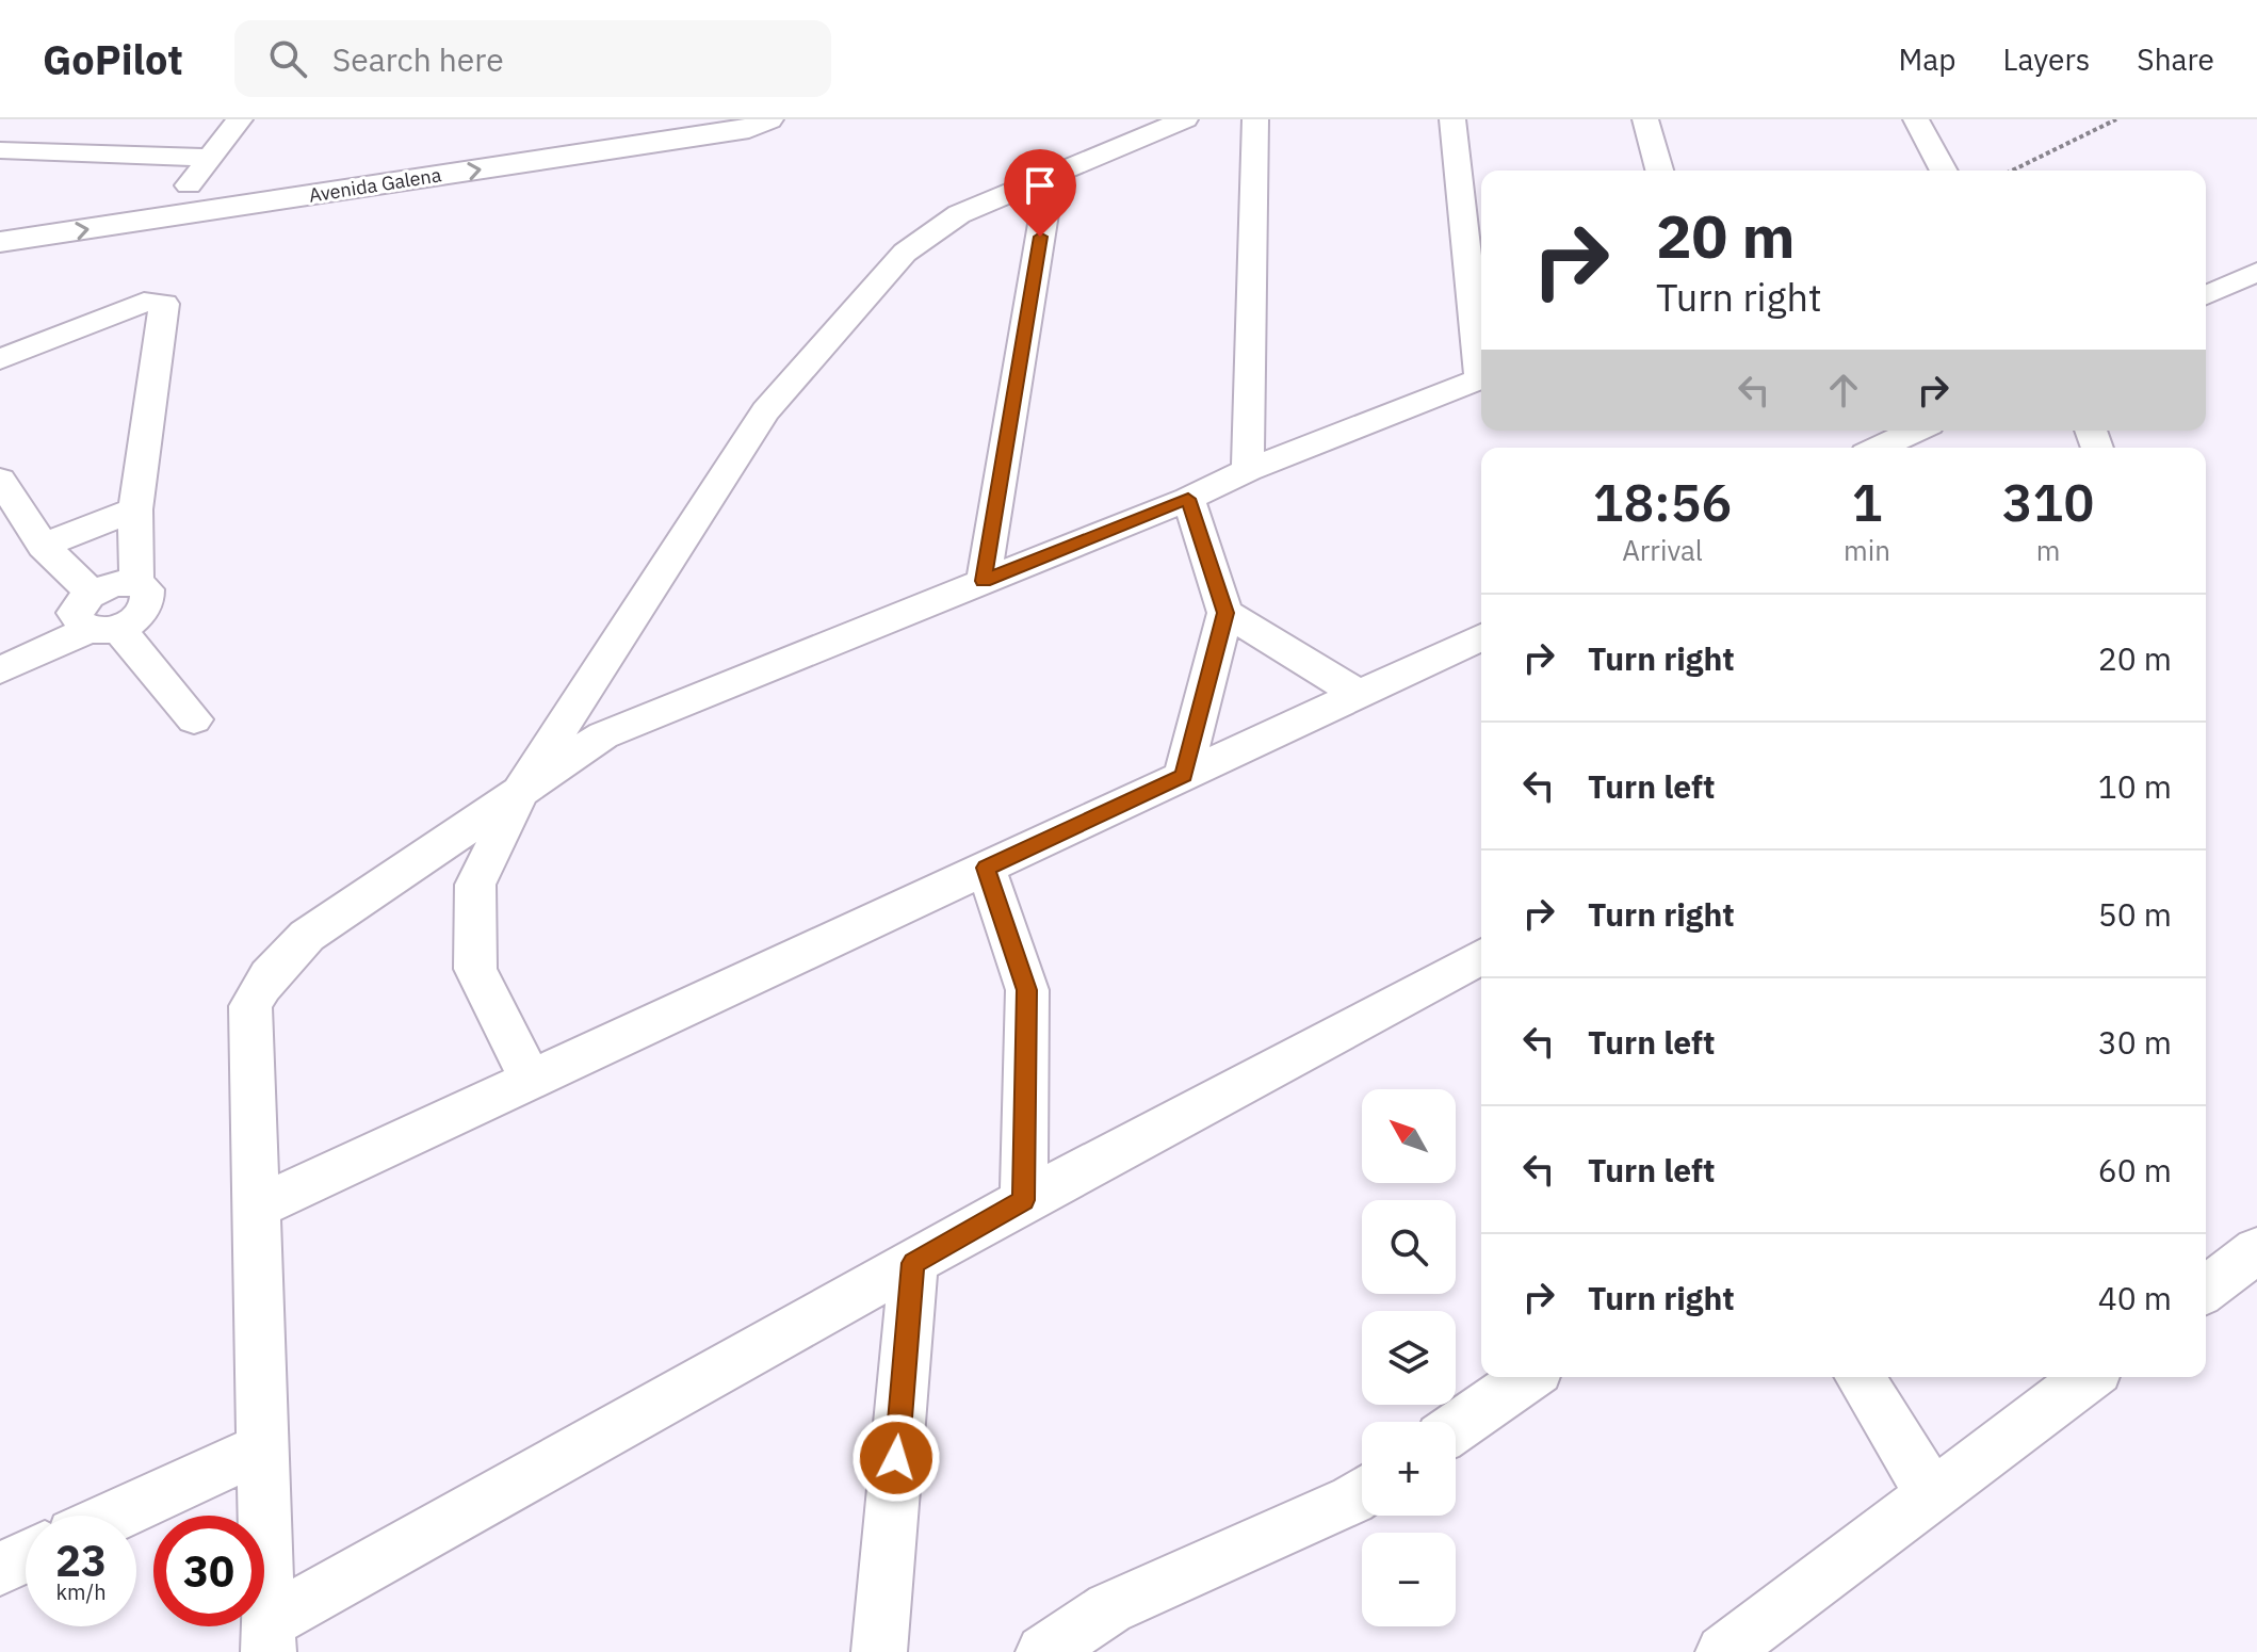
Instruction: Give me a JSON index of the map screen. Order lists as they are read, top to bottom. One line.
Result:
{"streets":{"street":["Avenida Galena"]},"north":"top left","page":{"header":"GoPilot","search":"Search here","nav":["Map","Layers","Share"],"turn":["20 m","Turn right"],"eta":["18:56","Arrival","1","min","310","m"],"list":[{"name":"Turn right","value":"20 m"},{"name":"Turn left","value":"10 m"},{"name":"Turn right","value":"50 m"},{"name":"Turn left","value":"30 m"},{"name":"Turn left","value":"60 m"},{"name":"Turn right","value":"40 m"}],"map_buttons":["+","−"],"speed":"23 km/h","limit":"30"}}
